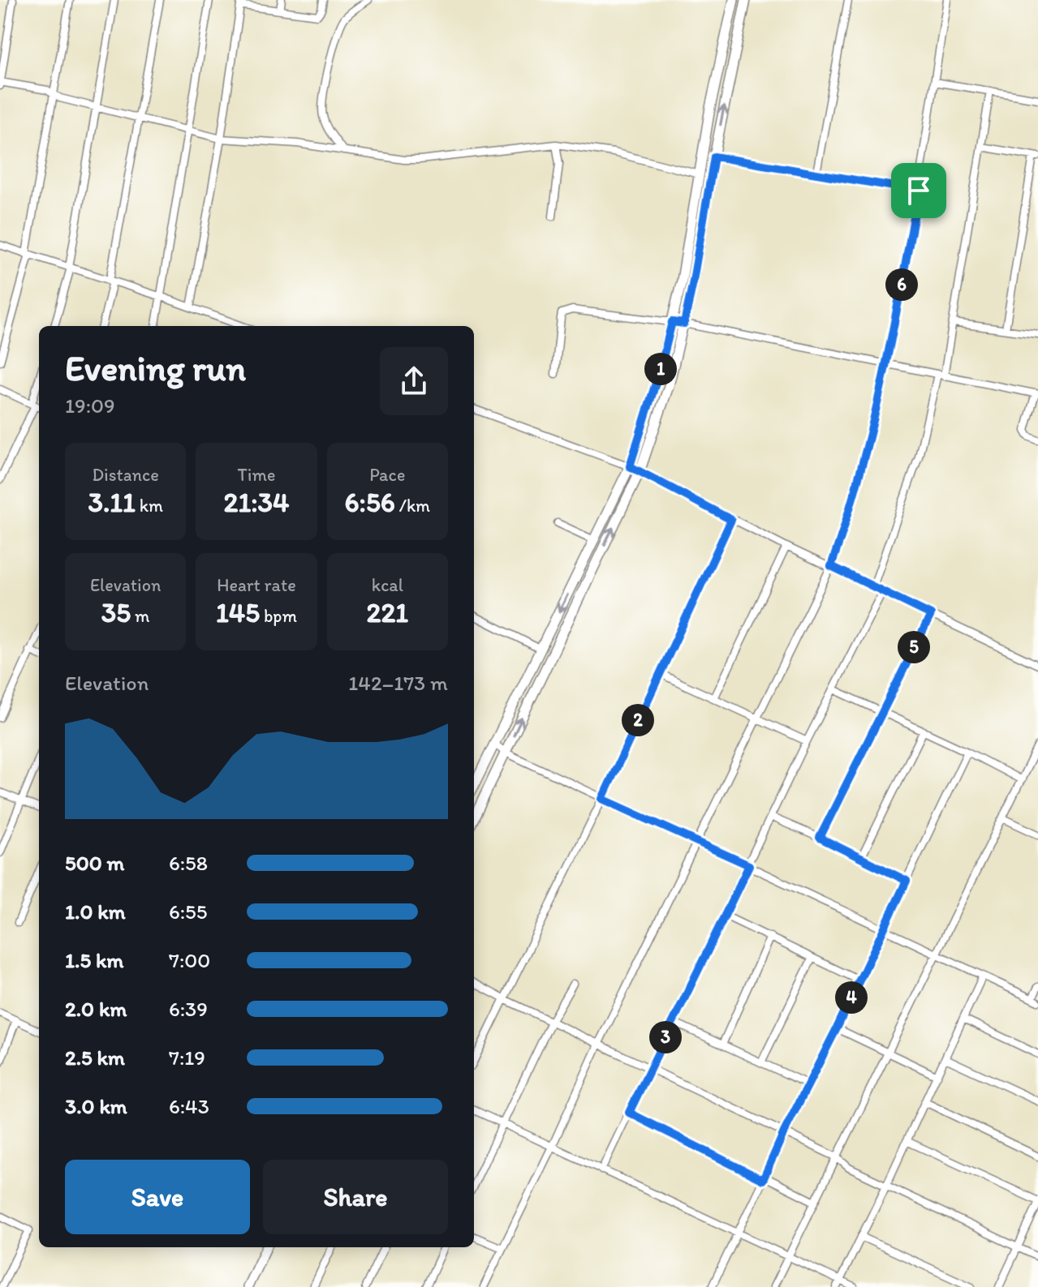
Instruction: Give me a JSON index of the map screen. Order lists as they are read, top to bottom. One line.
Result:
{"page":{"pins":["6","1","5","2","4","3"],"heading":["Evening run","19:09"],"stats":[["Distance","3.11 km"],["Time","21:34"],["Pace","6:56 /km"],["Elevation","35 m"],["Heart rate","145 bpm"],["kcal","221"]],"chart":["Elevation","142–173 m"],"list":[{"name":"500 m","note":"6:58"},{"name":"1.0 km","note":"6:55"},{"name":"1.5 km","note":"7:00"},{"name":"2.0 km","note":"6:39"},{"name":"2.5 km","note":"7:19"},{"name":"3.0 km","note":"6:43"}],"buttons":["Save","Share"]}}
